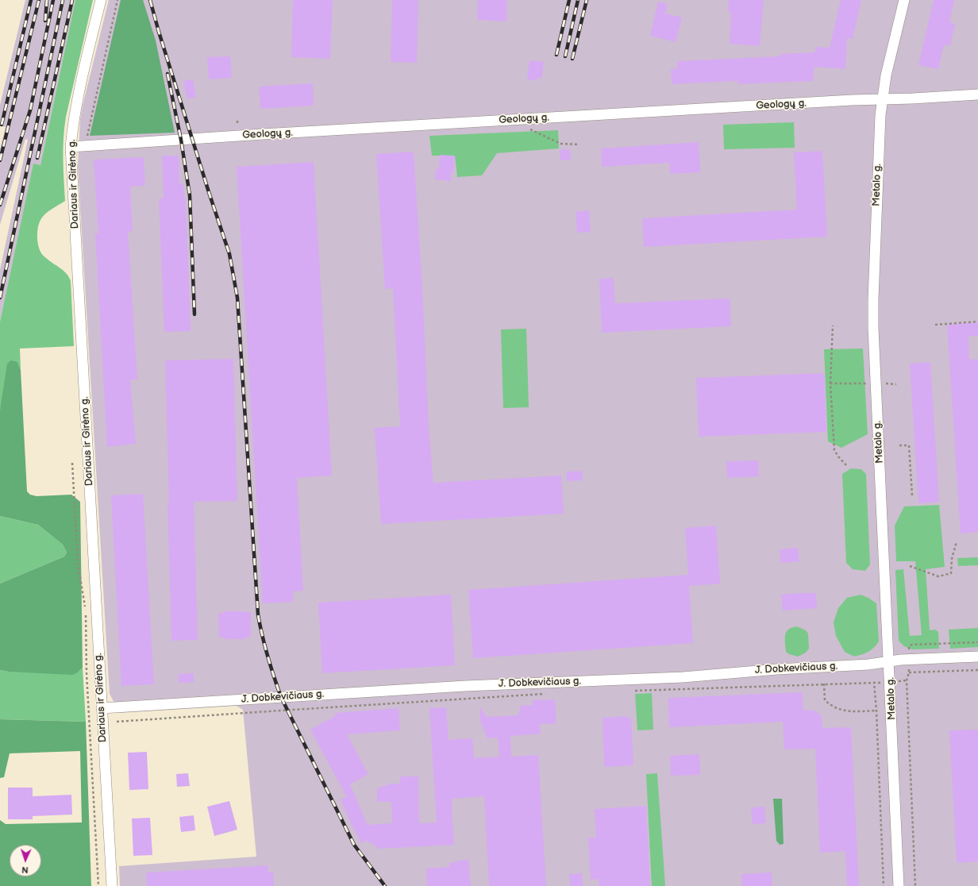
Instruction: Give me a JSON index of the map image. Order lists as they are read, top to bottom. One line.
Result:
{"streets":{"street":["Geologų g.","Dariaus ir Girėno g.","Metalo g.","J. Dobkevičiaus g."]},"crossings":[["Geologų g.","Dariaus ir Girėno g."],["Geologų g.","Metalo g."],["Dariaus ir Girėno g.","J. Dobkevičiaus g."],["Metalo g.","J. Dobkevičiaus g."]],"north":"bottom"}
